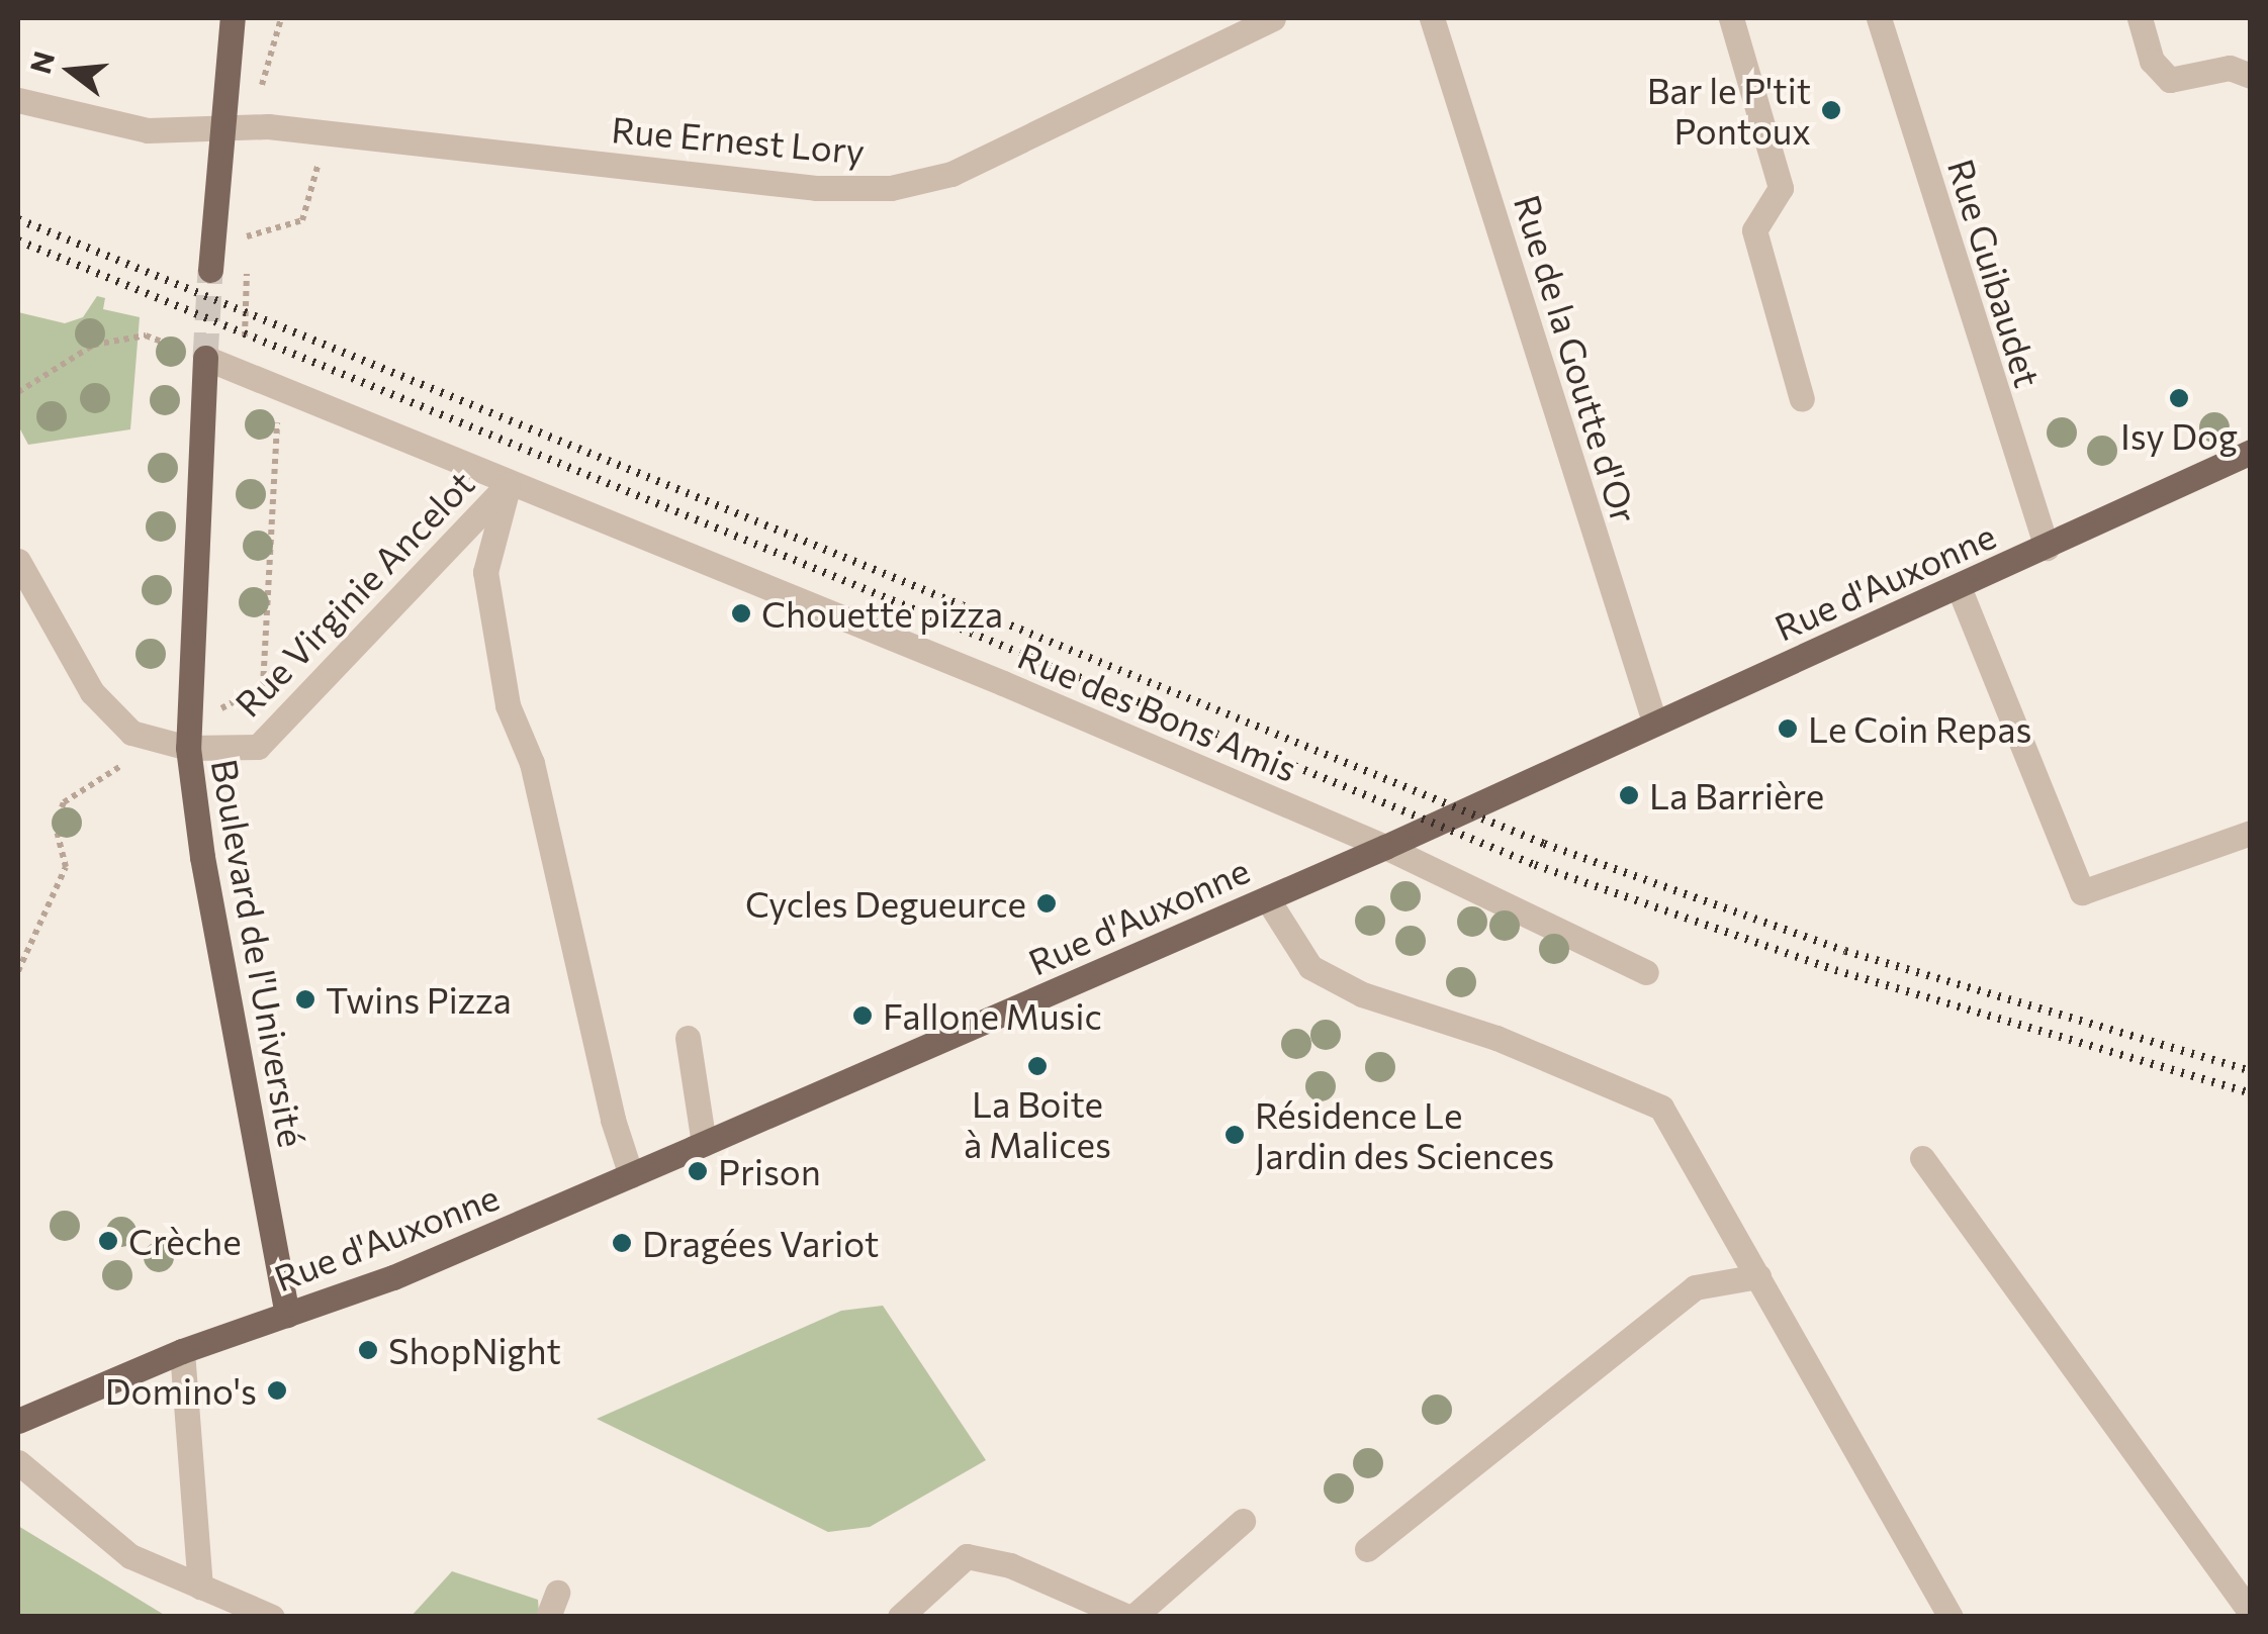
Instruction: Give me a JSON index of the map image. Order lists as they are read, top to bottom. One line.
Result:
{"streets":{"main road":["Rue d'Auxonne","Boulevard de l'Université"],"street":["Rue Ernest Lory","Rue Guibaudet","Rue de la Goutte d'Or","Rue Virginie Ancelot","Rue des Bons Amis"]},"crossings":[["Rue Guibaudet","Rue d'Auxonne"],["Rue de la Goutte d'Or","Rue d'Auxonne"],["Rue d'Auxonne","Rue des Bons Amis"],["Rue d'Auxonne","Boulevard de l'Université"],["Rue Virginie Ancelot","Rue des Bons Amis"],["Rue Virginie Ancelot","Boulevard de l'Université"],["Rue des Bons Amis","Boulevard de l'Université"]],"places":["Bar le P'tit Pontoux","Isy Dog","Chouette pizza","Le Coin Repas","La Barrière","Cycles Degueurce","Twins Pizza","Fallone Music","La Boite à Malices","Résidence Le Jardin des Sciences","Prison","Crèche","Dragées Variot","ShopNight","Domino's"],"north":"left"}
